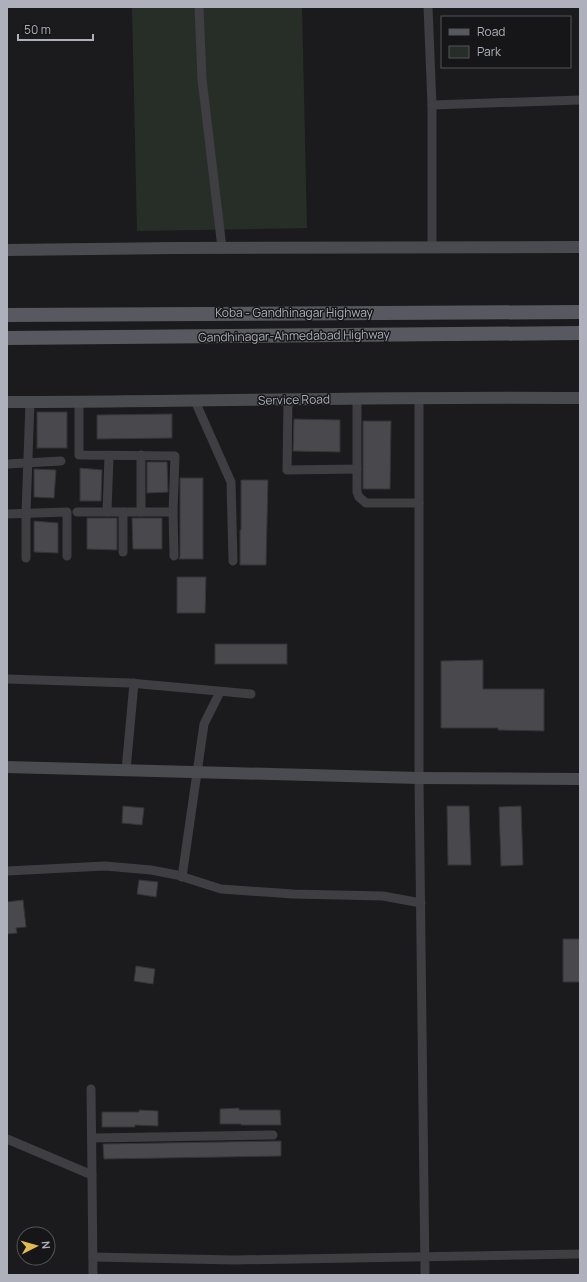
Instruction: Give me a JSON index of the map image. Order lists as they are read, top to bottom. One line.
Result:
{"streets":{"main road":["Koba - Gandhinagar Highway","Gandhinagar-Ahmedabad Highway"],"street":["Service Road"]},"legend":["Road","Park"],"scale_bar":"50 m","north":"right"}
